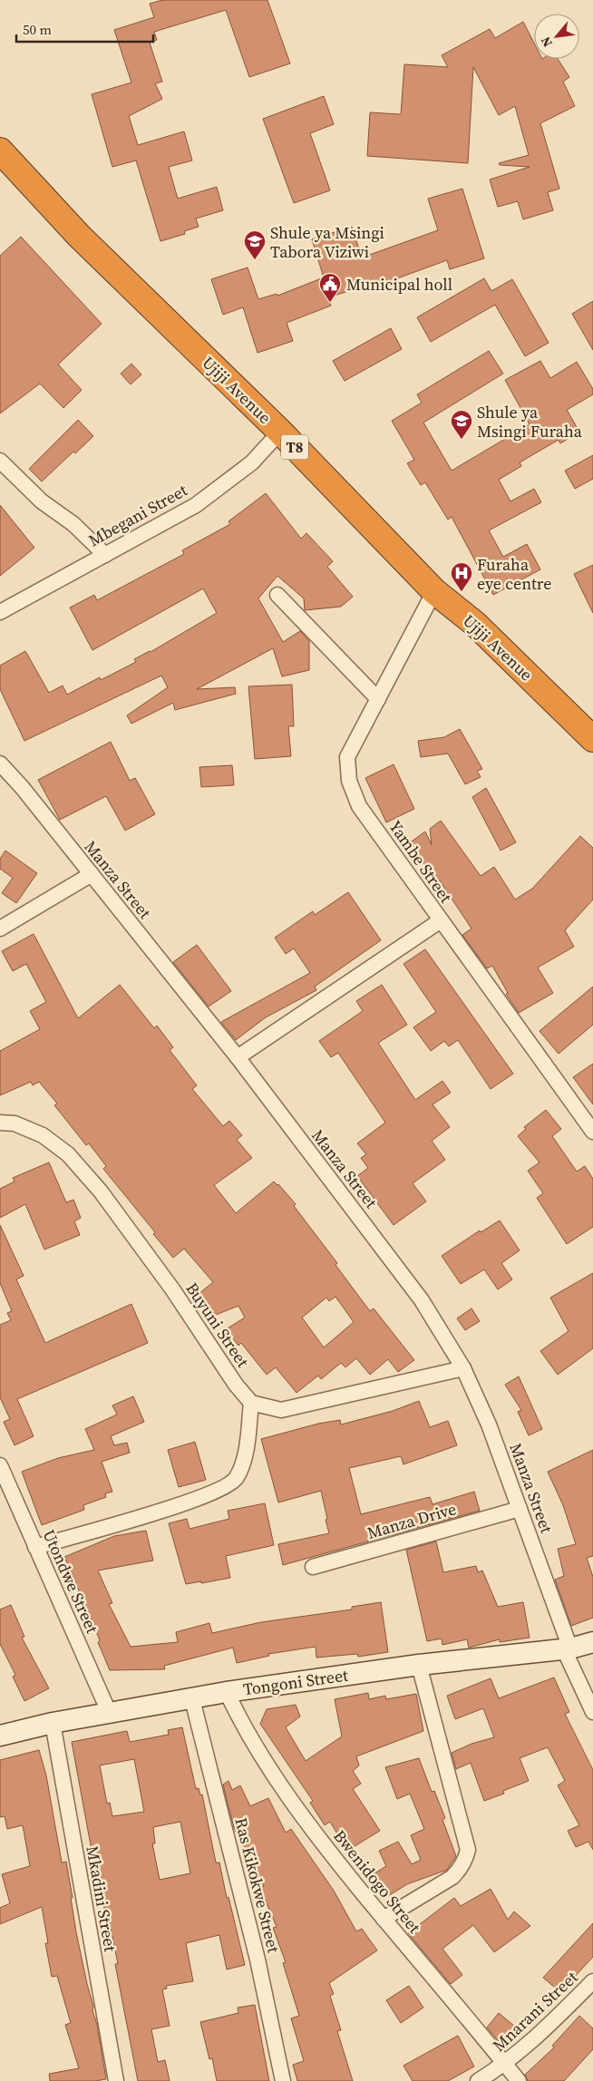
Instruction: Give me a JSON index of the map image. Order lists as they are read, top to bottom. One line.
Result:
{"streets":{"highway":["Ujiji Avenue","T8"],"street":["Mbegani Street","Yambe Street","Manza Street","Buyuni Street","Manza Drive","Utondwe Street","Tongoni Street","Bwenidogo Street","Ras Kikokwe Street","Mkadini Street","Mnarani Street"]},"crossings":[["Ujiji Avenue","Mbegani Street"],["Ujiji Avenue","Yambe Street"],["Manza Street","Manza Drive"],["Manza Street","Tongoni Street"],["Utondwe Street","Tongoni Street"],["Tongoni Street","Bwenidogo Street"],["Tongoni Street","Ras Kikokwe Street"],["Tongoni Street","Mkadini Street"],["Bwenidogo Street","Mnarani Street"]],"places":{"school or university":["Shule ya Msingi Tabora Viziwi","Shule ya Msingi Furaha"],"public building":["Municipal holl"],"hospital":["Furaha eye centre"]},"scale_bar":"50 m","north":"bottom left"}
